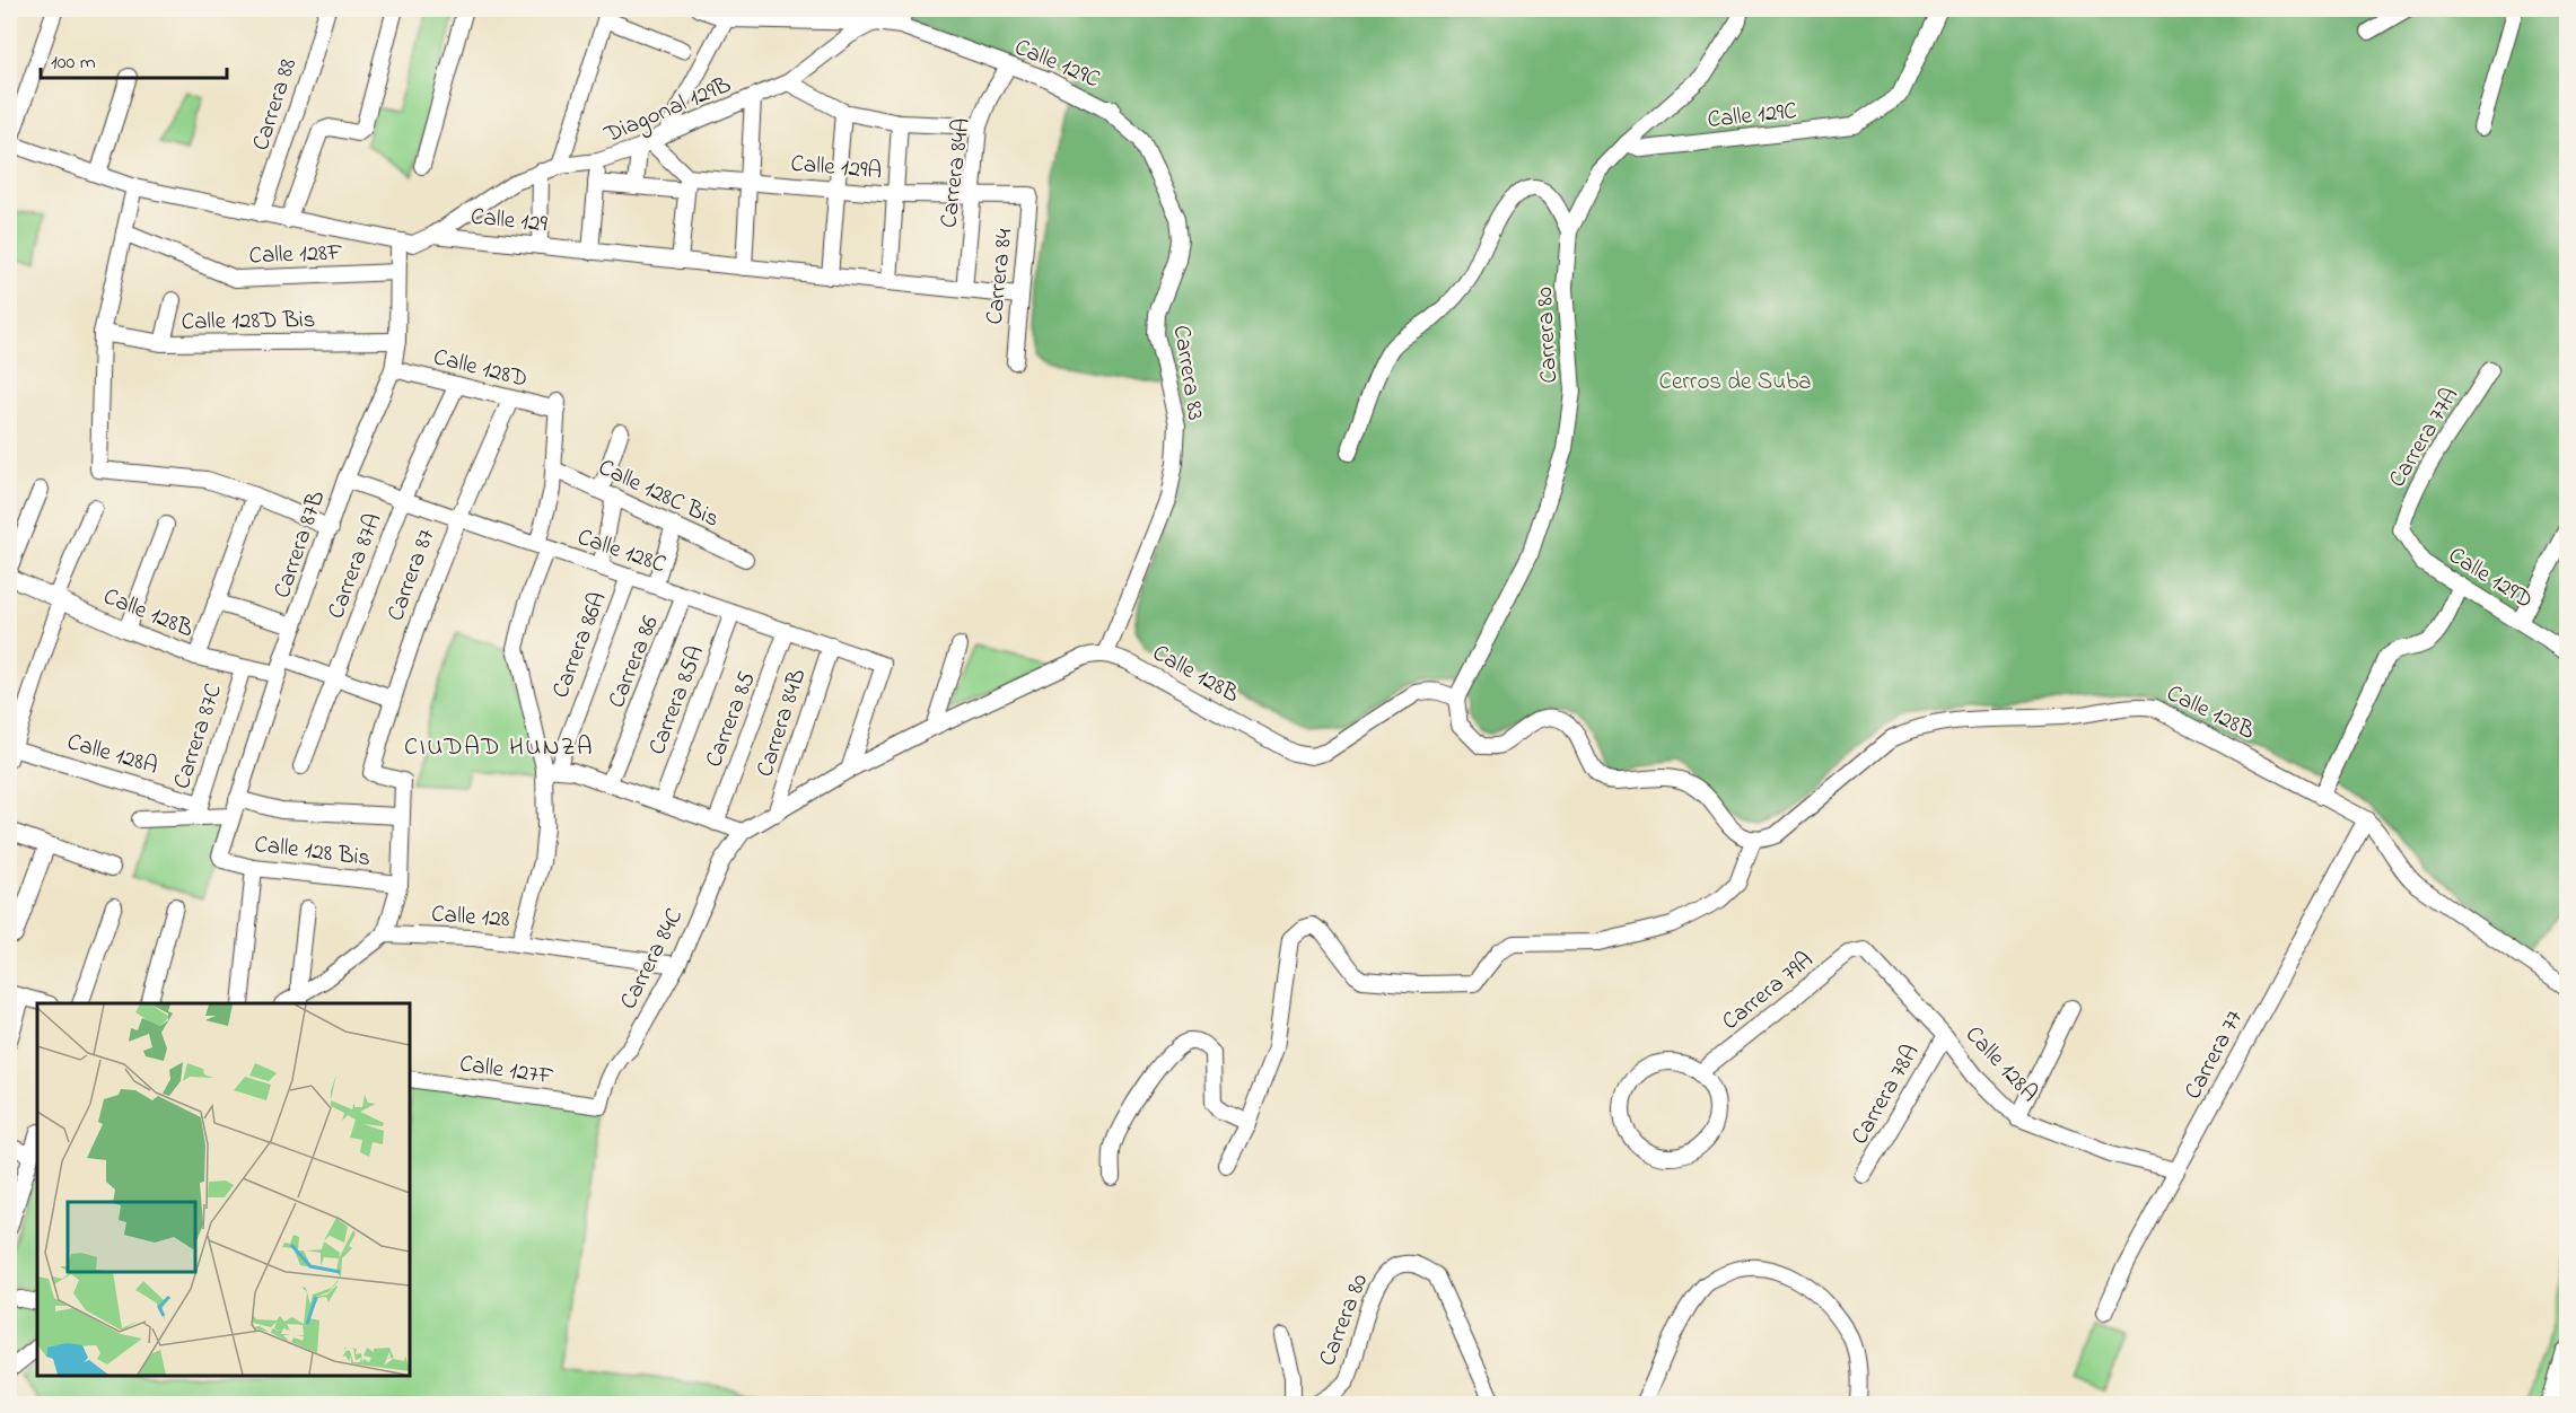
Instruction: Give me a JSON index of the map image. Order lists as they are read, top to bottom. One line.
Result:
{"streets":{"street":["Calle 129C","Carrera 88","Diagonal 129B","Calle 129A","Carrera 84A","Calle 129","Calle 128F","Carrera 84","Calle 128D Bis","Carrera 80","Calle 128D","Carrera 83","Carrera 77A","Calle 128C Bis","Carrera 87B","Calle 128C","Carrera 87A","Carrera 87","Calle 129D","Calle 128B","Carrera 86A","Carrera 86","Carrera 85A","Carrera 85","Carrera 84B","Carrera 87C","Calle 128A","Calle 128 Bis","Calle 128","Carrera 84C","Carrera 79A","Carrera 77","Calle 127F","Carrera 78A"]},"crossings":[["Calle 129C","Diagonal 129B"],["Calle 129C","Carrera 84A"],["Calle 129C","Carrera 80"],["Calle 129C","Carrera 83"],["Carrera 88","Calle 129"],["Diagonal 129B","Calle 129"],["Calle 129A","Carrera 84A"],["Calle 129A","Carrera 84"],["Carrera 84A","Calle 129"],["Calle 129","Carrera 84"],["Calle 129","Carrera 87B"],["Calle 128F","Carrera 87B"],["Calle 128D Bis","Carrera 87B"],["Carrera 80","Calle 128B"],["Calle 128D","Calle 128C Bis"],["Calle 128D","Carrera 87B"],["Calle 128D","Carrera 87A"],["Calle 128D","Carrera 87"],["Carrera 83","Calle 128B"],["Carrera 77A","Calle 129D"],["Carrera 87B","Calle 128C"],["Carrera 87B","Calle 128B"],["Carrera 87B","Calle 128A"],["Carrera 87B","Calle 128 Bis"],["Calle 128C","Carrera 87A"],["Calle 128C","Carrera 87"],["Calle 128C","Carrera 86A"],["Calle 128C","Carrera 86"],["Calle 128C","Carrera 85A"],["Calle 128C","Carrera 85"],["Calle 128C","Carrera 84B"],["Calle 128B","Carrera 87C"],["Calle 128B","Carrera 77"],["Carrera 87C","Calle 128A"],["Calle 128A","Carrera 79A"],["Calle 128A","Carrera 77"],["Calle 128A","Carrera 78A"],["Calle 128","Carrera 84C"],["Carrera 84C","Calle 127F"]],"districts":["CIUDAD HUNZA"],"parks":["Cerros de Suba"],"scale_bar":"100 m"}
